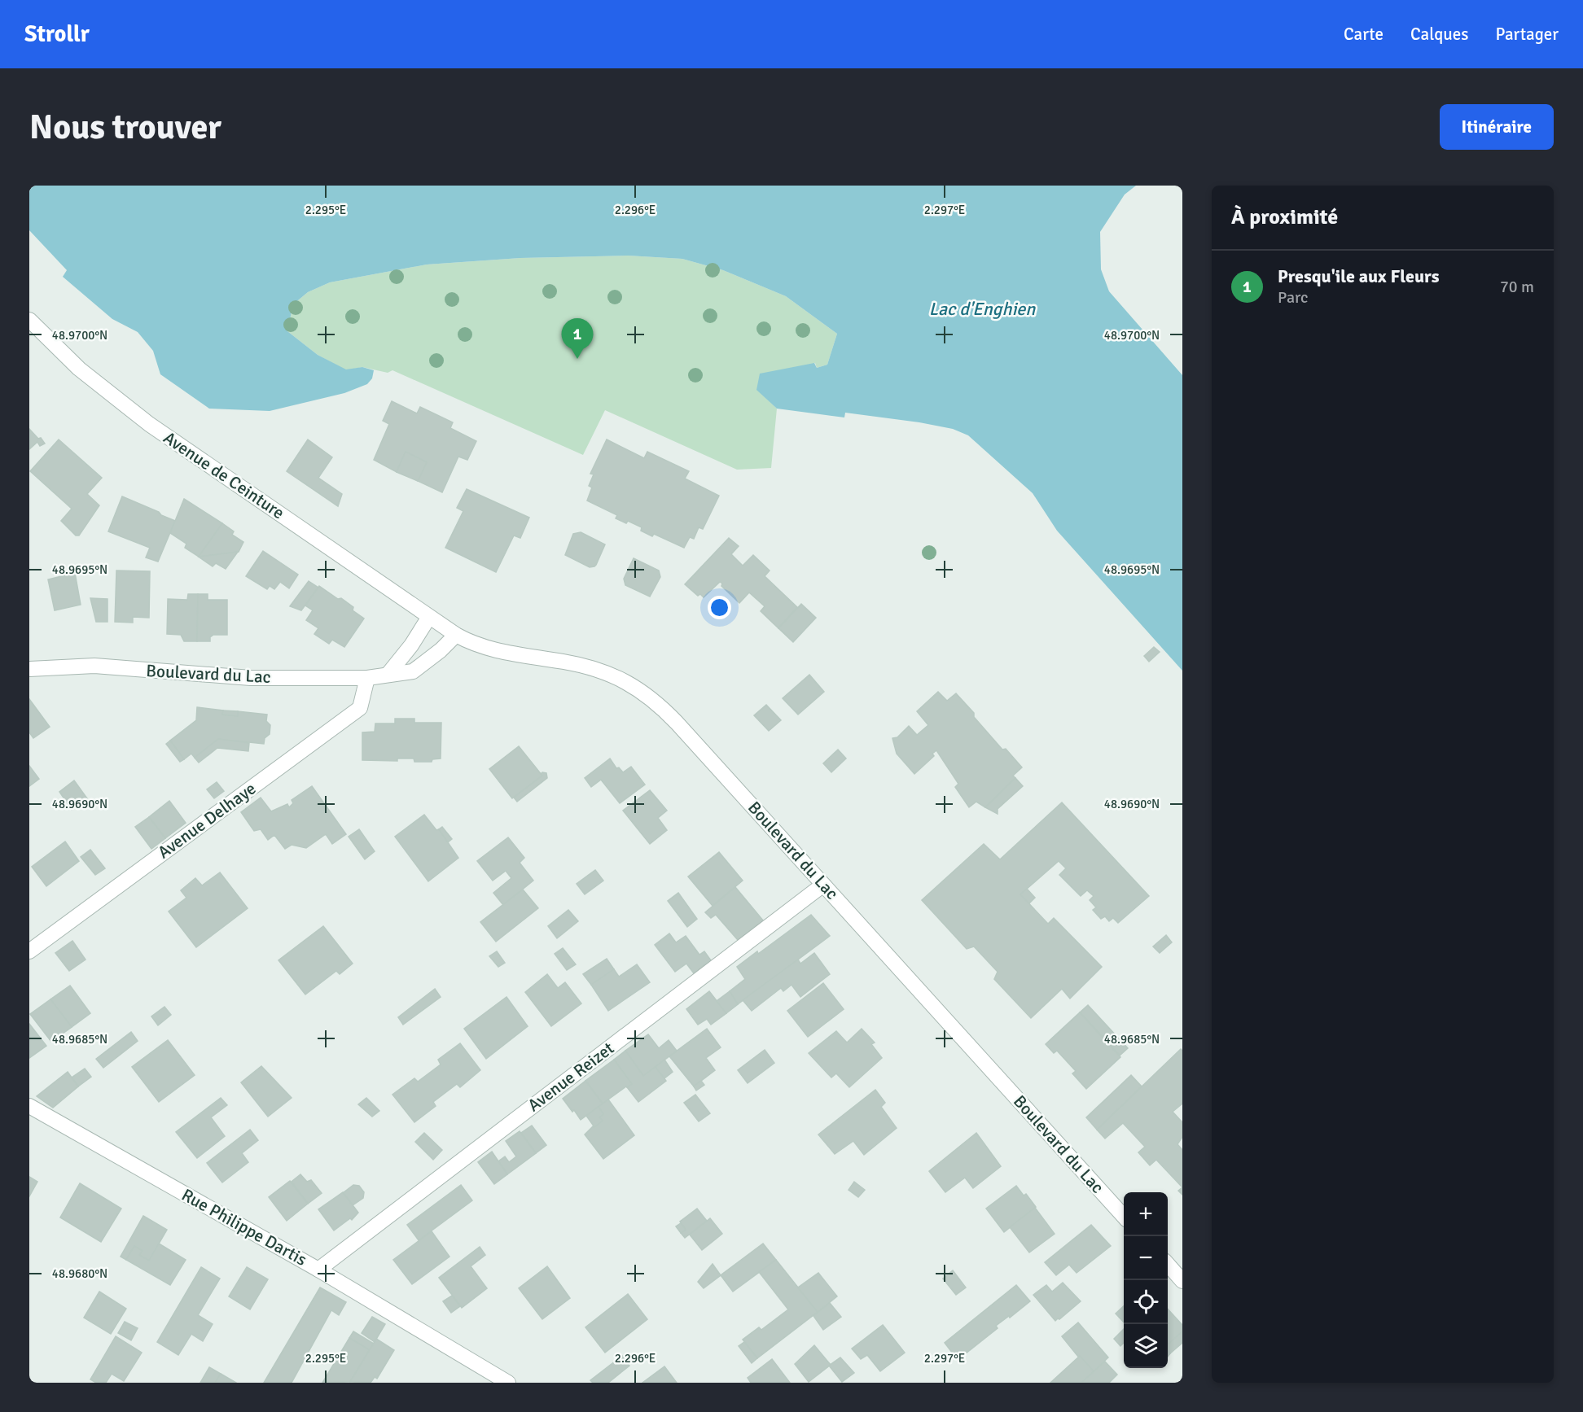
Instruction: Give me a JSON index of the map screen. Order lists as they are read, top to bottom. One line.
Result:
{"streets":{"street":["Avenue de Ceinture","Boulevard du Lac","Avenue Delhaye","Avenue Reizet","Rue Philippe Dartis"]},"crossings":[["Avenue de Ceinture","Boulevard du Lac"],["Boulevard du Lac","Avenue Delhaye"],["Boulevard du Lac","Avenue Reizet"],["Avenue Reizet","Rue Philippe Dartis"]],"water":["Lac d'Enghien"],"page":{"header":"Strollr","nav":["Carte","Calques","Partager"],"buttons":"Itinéraire","title":"Nous trouver","heading":"À proximité","list":[{"mark":"1","name":"Presqu'ile aux Fleurs","note":"Parc","value":"70 m"}],"pins":"1","map_buttons":["+","−"]},"coordinates":["2.295°E","2.296°E","2.297°E","48.9700°N","48.9695°N","48.9690°N","48.9685°N","48.9680°N"]}
